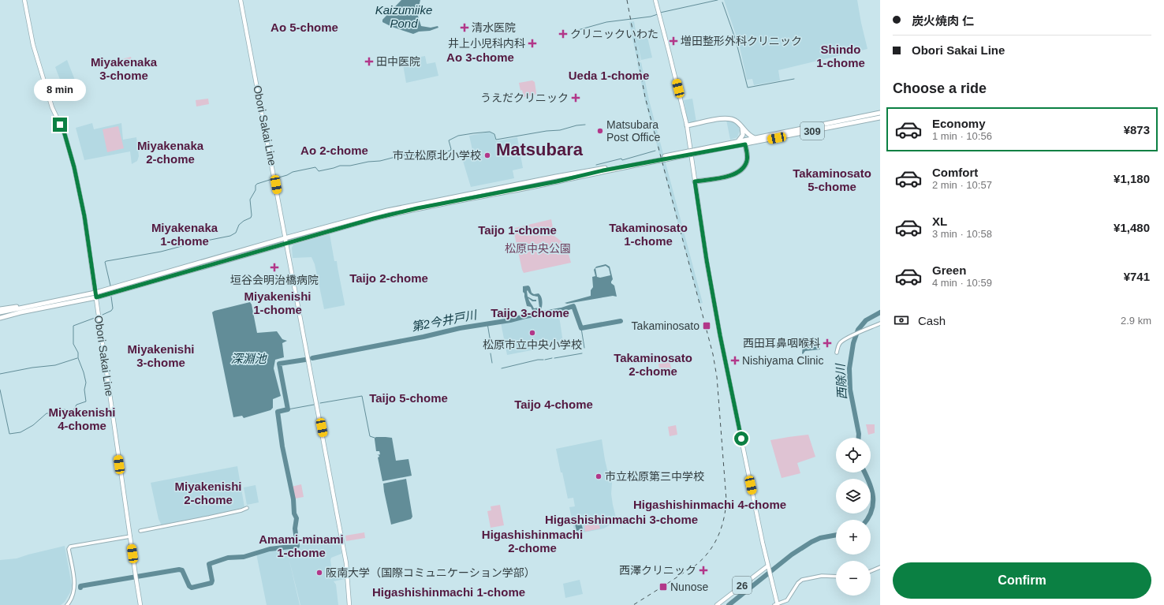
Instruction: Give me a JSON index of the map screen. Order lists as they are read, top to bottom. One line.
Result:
{"streets":{"highway":["309"],"main road":["Obori Sakai Line","26"]},"crossings":[["Obori Sakai Line","309"]],"districts":["Ao 5-chome","Shindo 1-chome","Ao 3-chome","Miyakenaka 3-chome","Ueda 1-chome","Miyakenaka 2-chome","Matsubara","Ao 2-chome","Takaminosato 5-chome","Miyakenaka 1-chome","Takaminosato 1-chome","Taijo 1-chome","Taijo 2-chome","Miyakenishi 1-chome","Taijo 3-chome","Miyakenishi 3-chome","Takaminosato 2-chome","Taijo 5-chome","Taijo 4-chome","Miyakenishi 4-chome","Miyakenishi 2-chome","Higashishinmachi 4-chome","Higashishinmachi 3-chome","Higashishinmachi 2-chome","Amami-minami 1-chome","Higashishinmachi 1-chome"],"water":["Kaizumiike Pond","第2今井戸川","深淵池","西除川"],"parks":["松原中央公園"],"places":{"health":["清水医院","クリニックいわた","増田整形外科クリニック","井上小児科内科","田中医院","うえだクリニック","垣谷会明治橋病院","西田耳鼻咽喉科","Nishiyama Clinic","西澤クリニック"],"other":["Matsubara Post Office","市立松原北小学校","松原市立中央小学校","市立松原第三中学校","阪南大学（国際コミュニケーション学部）"],"transit":["Takaminosato","Nunose"]},"page":{"banner":["炭火焼肉 仁","Obori Sakai Line"],"heading":"Choose a ride","bubble":"8 min","list":[{"name":"Economy","note":"1 min · 10:56","value":"¥873"},{"name":"Comfort","note":"2 min · 10:57","value":"¥1,180"},{"name":"XL","note":"3 min · 10:58","value":"¥1,480"},{"name":"Green","note":"4 min · 10:59","value":"¥741"}],"pay":["Cash","2.9 km"],"map_buttons":["+","−"],"buttons":"Confirm"}}
